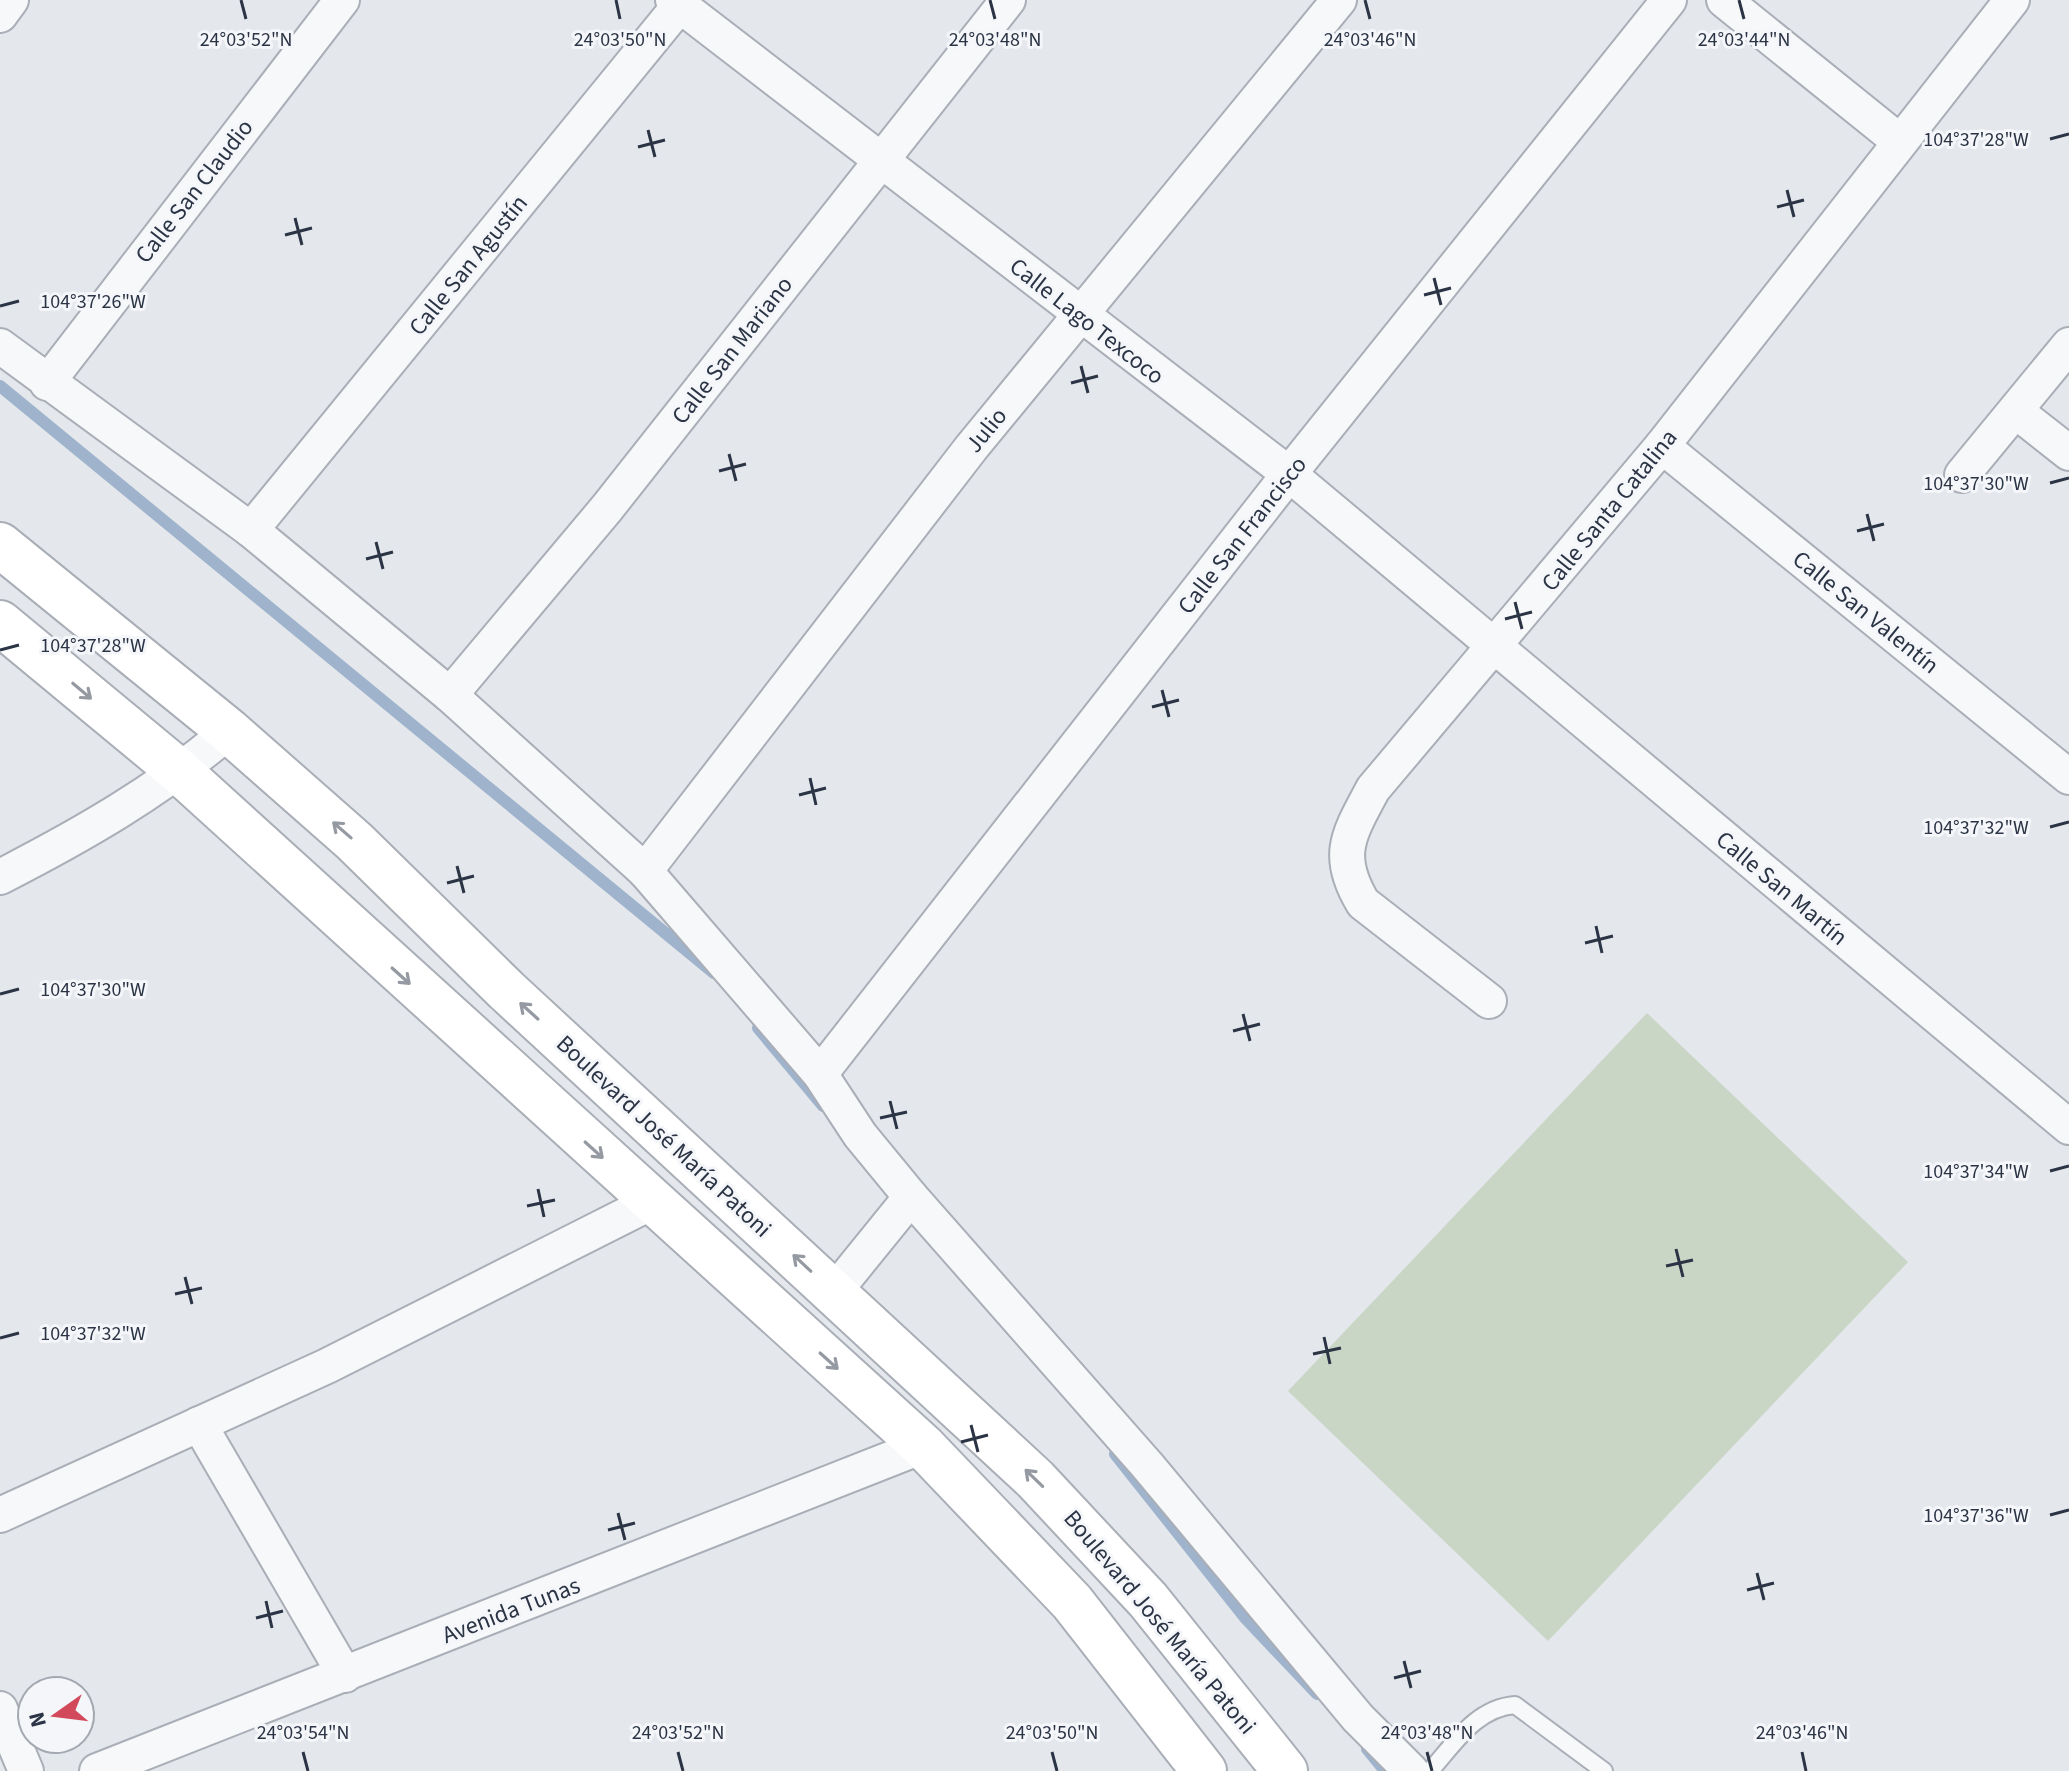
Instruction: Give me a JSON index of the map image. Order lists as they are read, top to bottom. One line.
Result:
{"streets":{"main road":["Boulevard José María Patoni"],"street":["Calle San Claudio","Calle San Agustín","Calle Lago Texcoco","Calle San Mariano","Julio","Calle Santa Catalina","Calle San Francisco","Calle San Valentín","Calle San Martín","Avenida Tunas"]},"crossings":[["Calle San Agustín","Calle Lago Texcoco"],["Calle Lago Texcoco","Calle San Mariano"],["Calle Lago Texcoco","Julio"],["Calle Lago Texcoco","Calle Santa Catalina"],["Calle Lago Texcoco","Calle San Francisco"],["Calle Lago Texcoco","Calle San Martín"],["Calle Santa Catalina","Calle San Valentín"],["Calle Santa Catalina","Calle San Martín"]],"north":"left","coordinates":["24°03'52\"N","24°03'50\"N","24°03'48\"N","24°03'46\"N","24°03'44\"N","104°37'28\"W","104°37'26\"W","104°37'30\"W","104°37'32\"W","104°37'34\"W","104°37'36\"W","24°03'54\"N"]}
